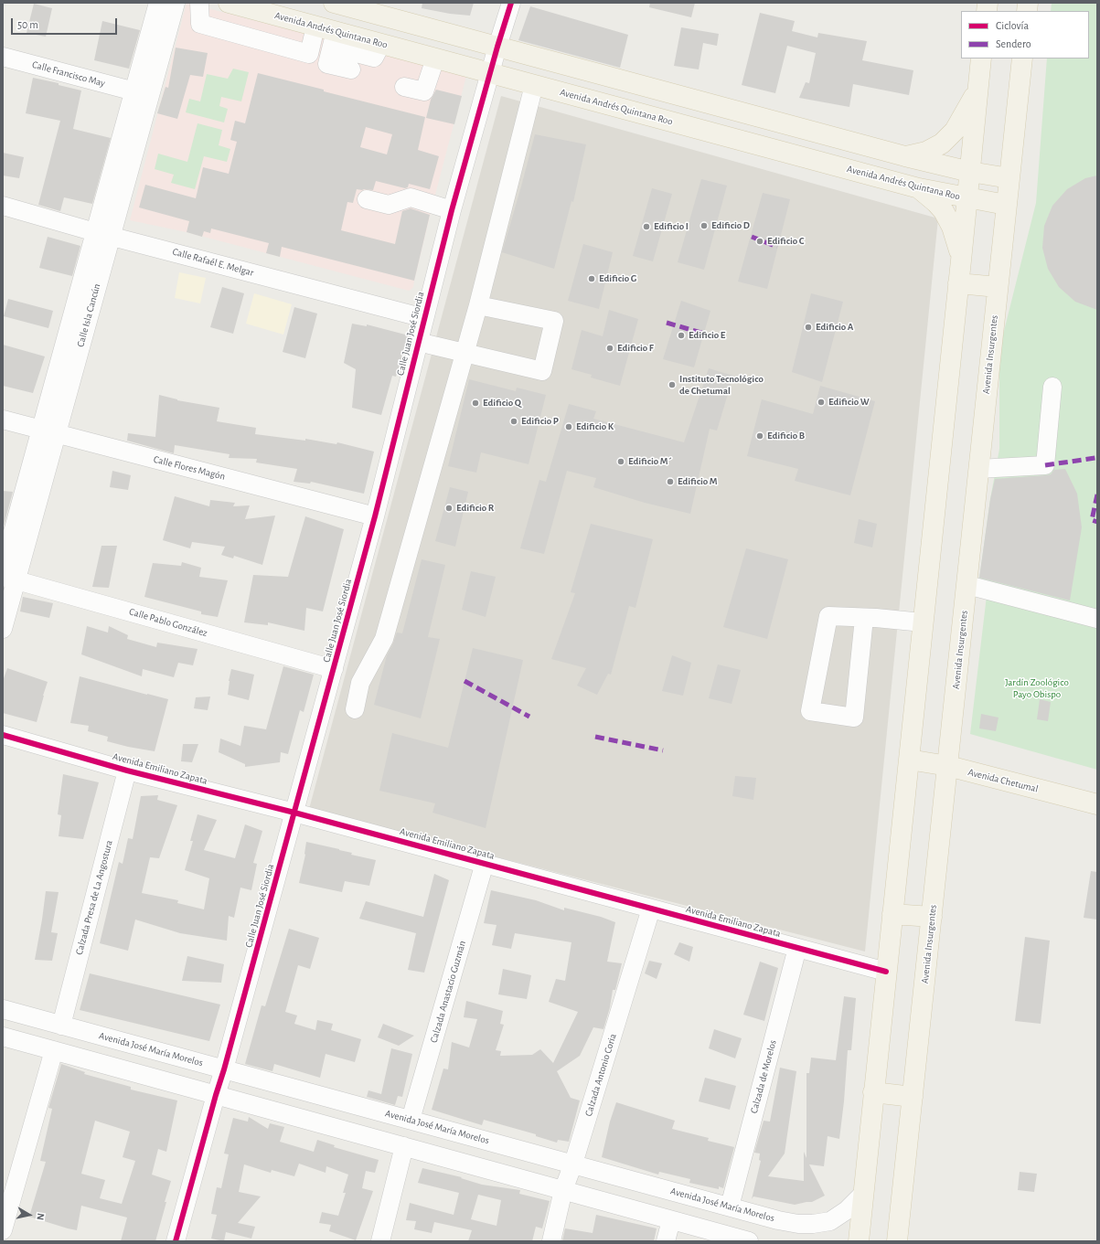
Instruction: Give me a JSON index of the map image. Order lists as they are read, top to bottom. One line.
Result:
{"streets":{"main road":["Avenida Andrés Quintana Roo","Avenida Insurgentes","Avenida Chetumal"],"street":["Calle Francisco May","Calle Rafaél E. Melgar","Calle Isla Cancún","Calle Juan José Siordia","Calle Flores Magón","Calle Pablo González","Avenida Emiliano Zapata","Calzada Presa de La Angostura","Calzada Anastacio Guzmán","Avenida José María Morelos","Calzada Antonio Coria","Calzada de Morelos"]},"crossings":[["Avenida Andrés Quintana Roo","Calle Juan José Siordia"],["Avenida Andrés Quintana Roo","Avenida Insurgentes"],["Calle Francisco May","Calle Isla Cancún"],["Calle Rafaél E. Melgar","Calle Isla Cancún"],["Calle Rafaél E. Melgar","Calle Juan José Siordia"],["Calle Isla Cancún","Calle Flores Magón"],["Calle Isla Cancún","Calle Pablo González"],["Calle Juan José Siordia","Calle Flores Magón"],["Calle Juan José Siordia","Calle Pablo González"],["Calle Juan José Siordia","Avenida Emiliano Zapata"],["Calle Juan José Siordia","Avenida José María Morelos"],["Avenida Insurgentes","Avenida Chetumal"],["Avenida Emiliano Zapata","Calzada Presa de La Angostura"],["Avenida Emiliano Zapata","Calzada Anastacio Guzmán"],["Avenida Emiliano Zapata","Calzada Antonio Coria"],["Avenida Emiliano Zapata","Calzada de Morelos"],["Calzada Presa de La Angostura","Avenida José María Morelos"],["Calzada Anastacio Guzmán","Avenida José María Morelos"],["Avenida José María Morelos","Calzada Antonio Coria"],["Avenida José María Morelos","Calzada de Morelos"]],"parks":["Jardín Zoológico Payo Obispo"],"places":["Edificio D","Edificio I","Edificio C","Edificio G","Edificio A","Edificio E","Edificio F","Instituto Tecnológico de Chetumal","Edificio W","Edificio Q","Edificio P","Edificio K","Edificio B","Edificio M´","Edificio M","Edificio R"],"legend":["Ciclovía","Sendero"],"scale_bar":"50 m","north":"right"}
